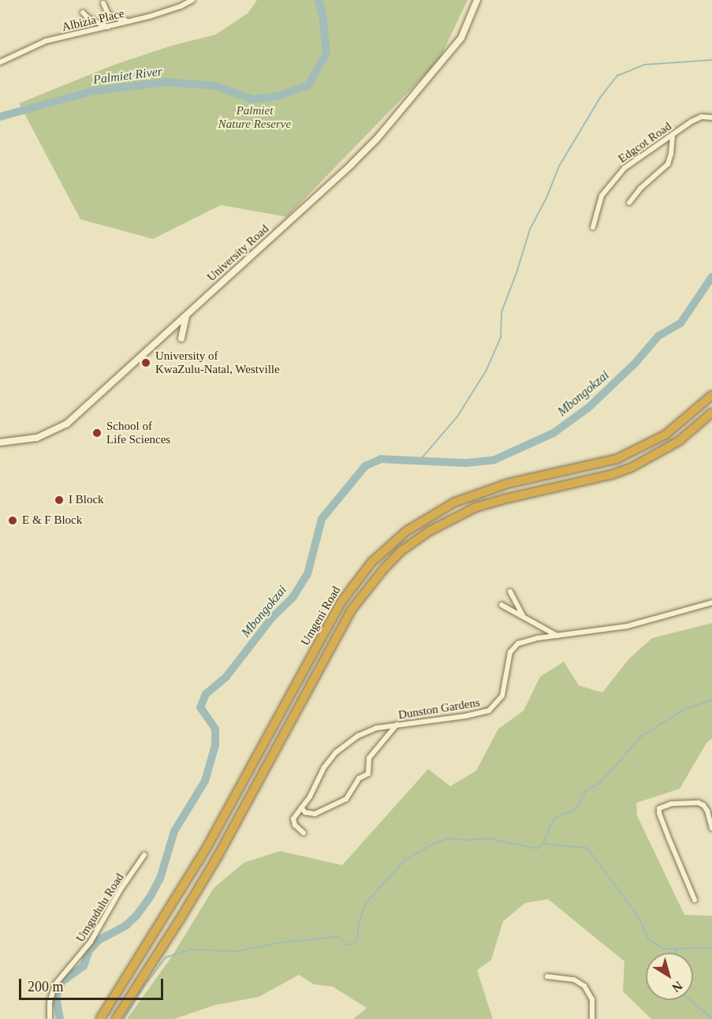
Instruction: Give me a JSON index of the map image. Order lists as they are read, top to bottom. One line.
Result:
{"streets":{"highway":["Umgeni Road"],"street":["Albizia Place","Edgcot Road","University Road","Dunston Gardens","Umgudulu Road"]},"water":["Palmiet River","Mbongokzai"],"parks":["Palmiet Nature Reserve"],"places":["University of KwaZulu-Natal, Westville","School of Life Sciences","I Block","E & F Block"],"scale_bar":"200 m","north":"bottom right"}
